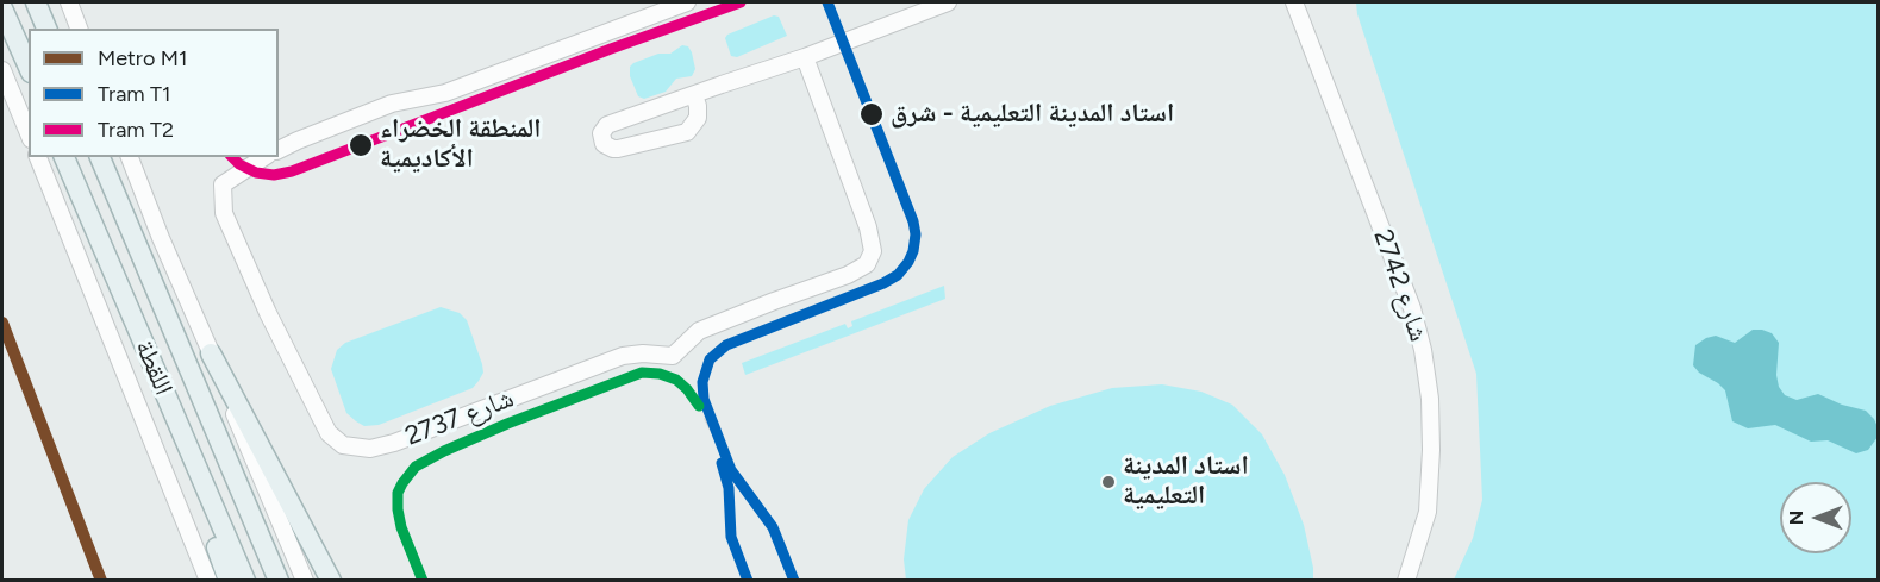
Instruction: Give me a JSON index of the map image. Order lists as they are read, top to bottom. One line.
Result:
{"streets":{"main road":["اللقطة"],"street":["شارع 2742","شارع 2737"]},"places":["استاد المدينة التعليمية - شرق","المنطقة الخضراء الأكاديمية","استاد المدينة التعليمية"],"lines":["tram line T1","tram line T2","metro line M1"],"legend":["Metro M1","Tram T1","Tram T2"],"north":"left"}
